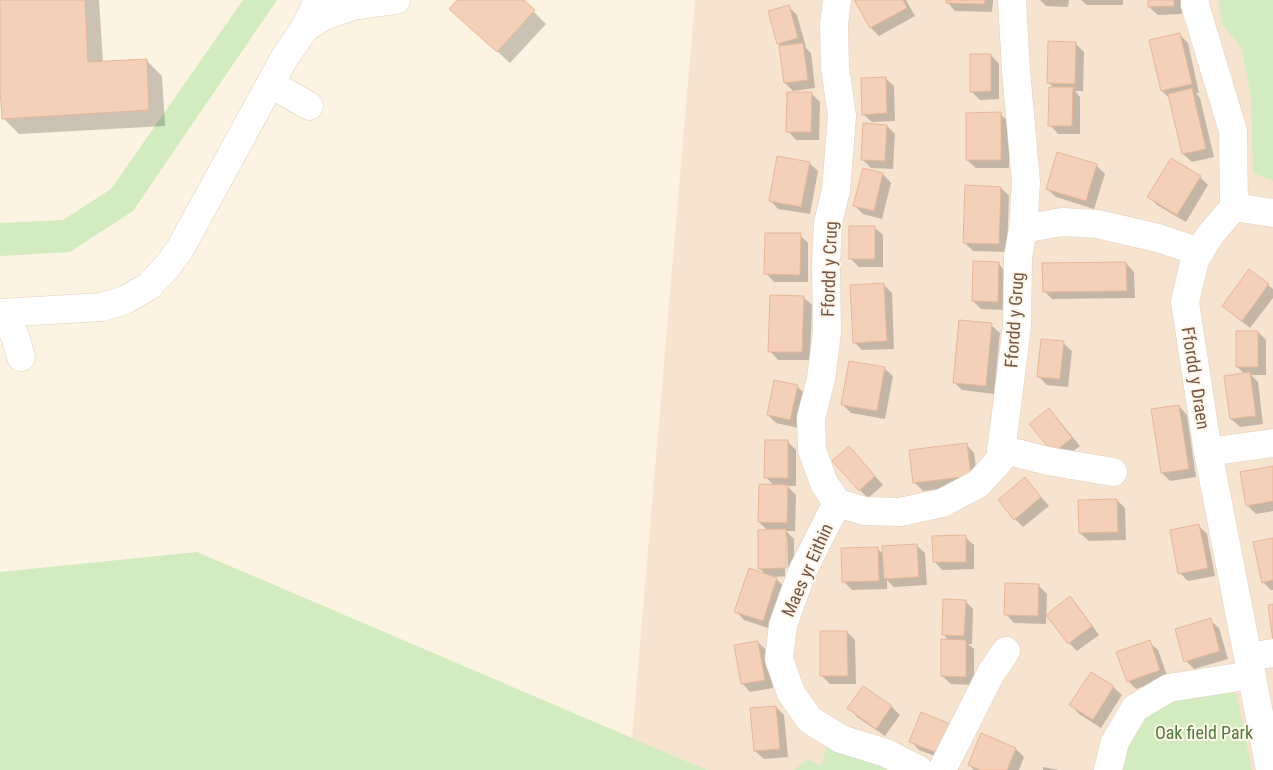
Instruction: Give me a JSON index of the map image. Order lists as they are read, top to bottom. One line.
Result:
{"streets":{"street":["Ffordd y Crug","Ffordd y Grug","Ffordd y Draen","Maes yr Eithin"]},"crossings":[["Ffordd y Crug","Ffordd y Grug"],["Ffordd y Crug","Maes yr Eithin"],["Ffordd y Grug","Maes yr Eithin"]],"parks":["Oak field Park"]}
